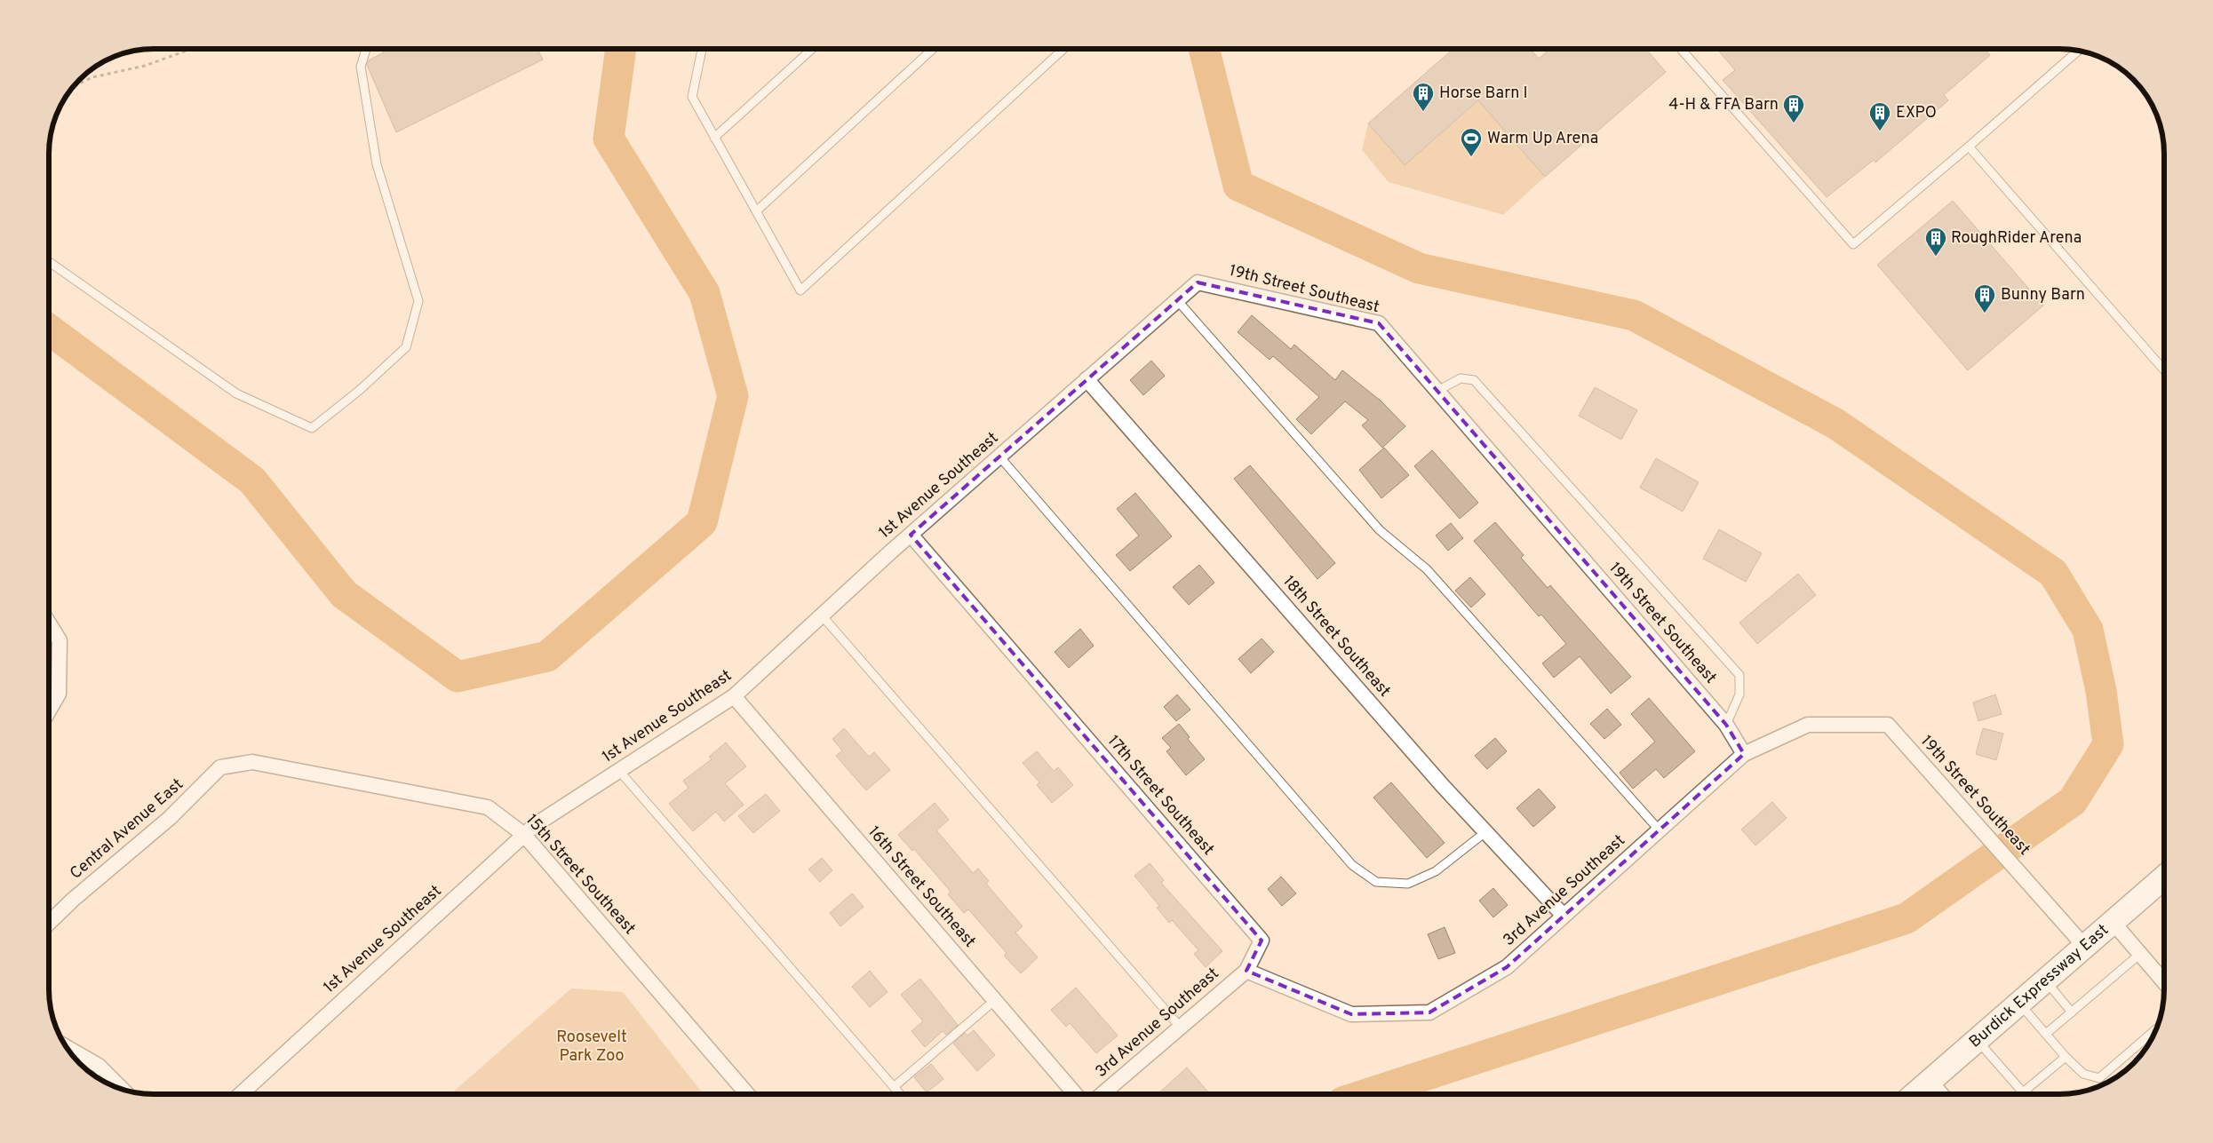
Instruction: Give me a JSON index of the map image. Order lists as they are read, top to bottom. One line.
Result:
{"streets":{"main road":["Burdick Expressway East"],"street":["19th Street Southeast","1st Avenue Southeast","18th Street Southeast","17th Street Southeast","Central Avenue East","15th Street Southeast","16th Street Southeast","3rd Avenue Southeast"]},"crossings":[["19th Street Southeast","1st Avenue Southeast"],["19th Street Southeast","3rd Avenue Southeast"],["19th Street Southeast","Burdick Expressway East"],["1st Avenue Southeast","18th Street Southeast"],["1st Avenue Southeast","17th Street Southeast"],["1st Avenue Southeast","15th Street Southeast"],["1st Avenue Southeast","16th Street Southeast"],["18th Street Southeast","3rd Avenue Southeast"],["17th Street Southeast","3rd Avenue Southeast"],["Central Avenue East","15th Street Southeast"]],"parks":["Roosevelt Park Zoo"],"places":{"building":["Horse Barn I","4-H & FFA Barn","EXPO","RoughRider Arena","Bunny Barn"],"sports":["Warm Up Arena"]}}
